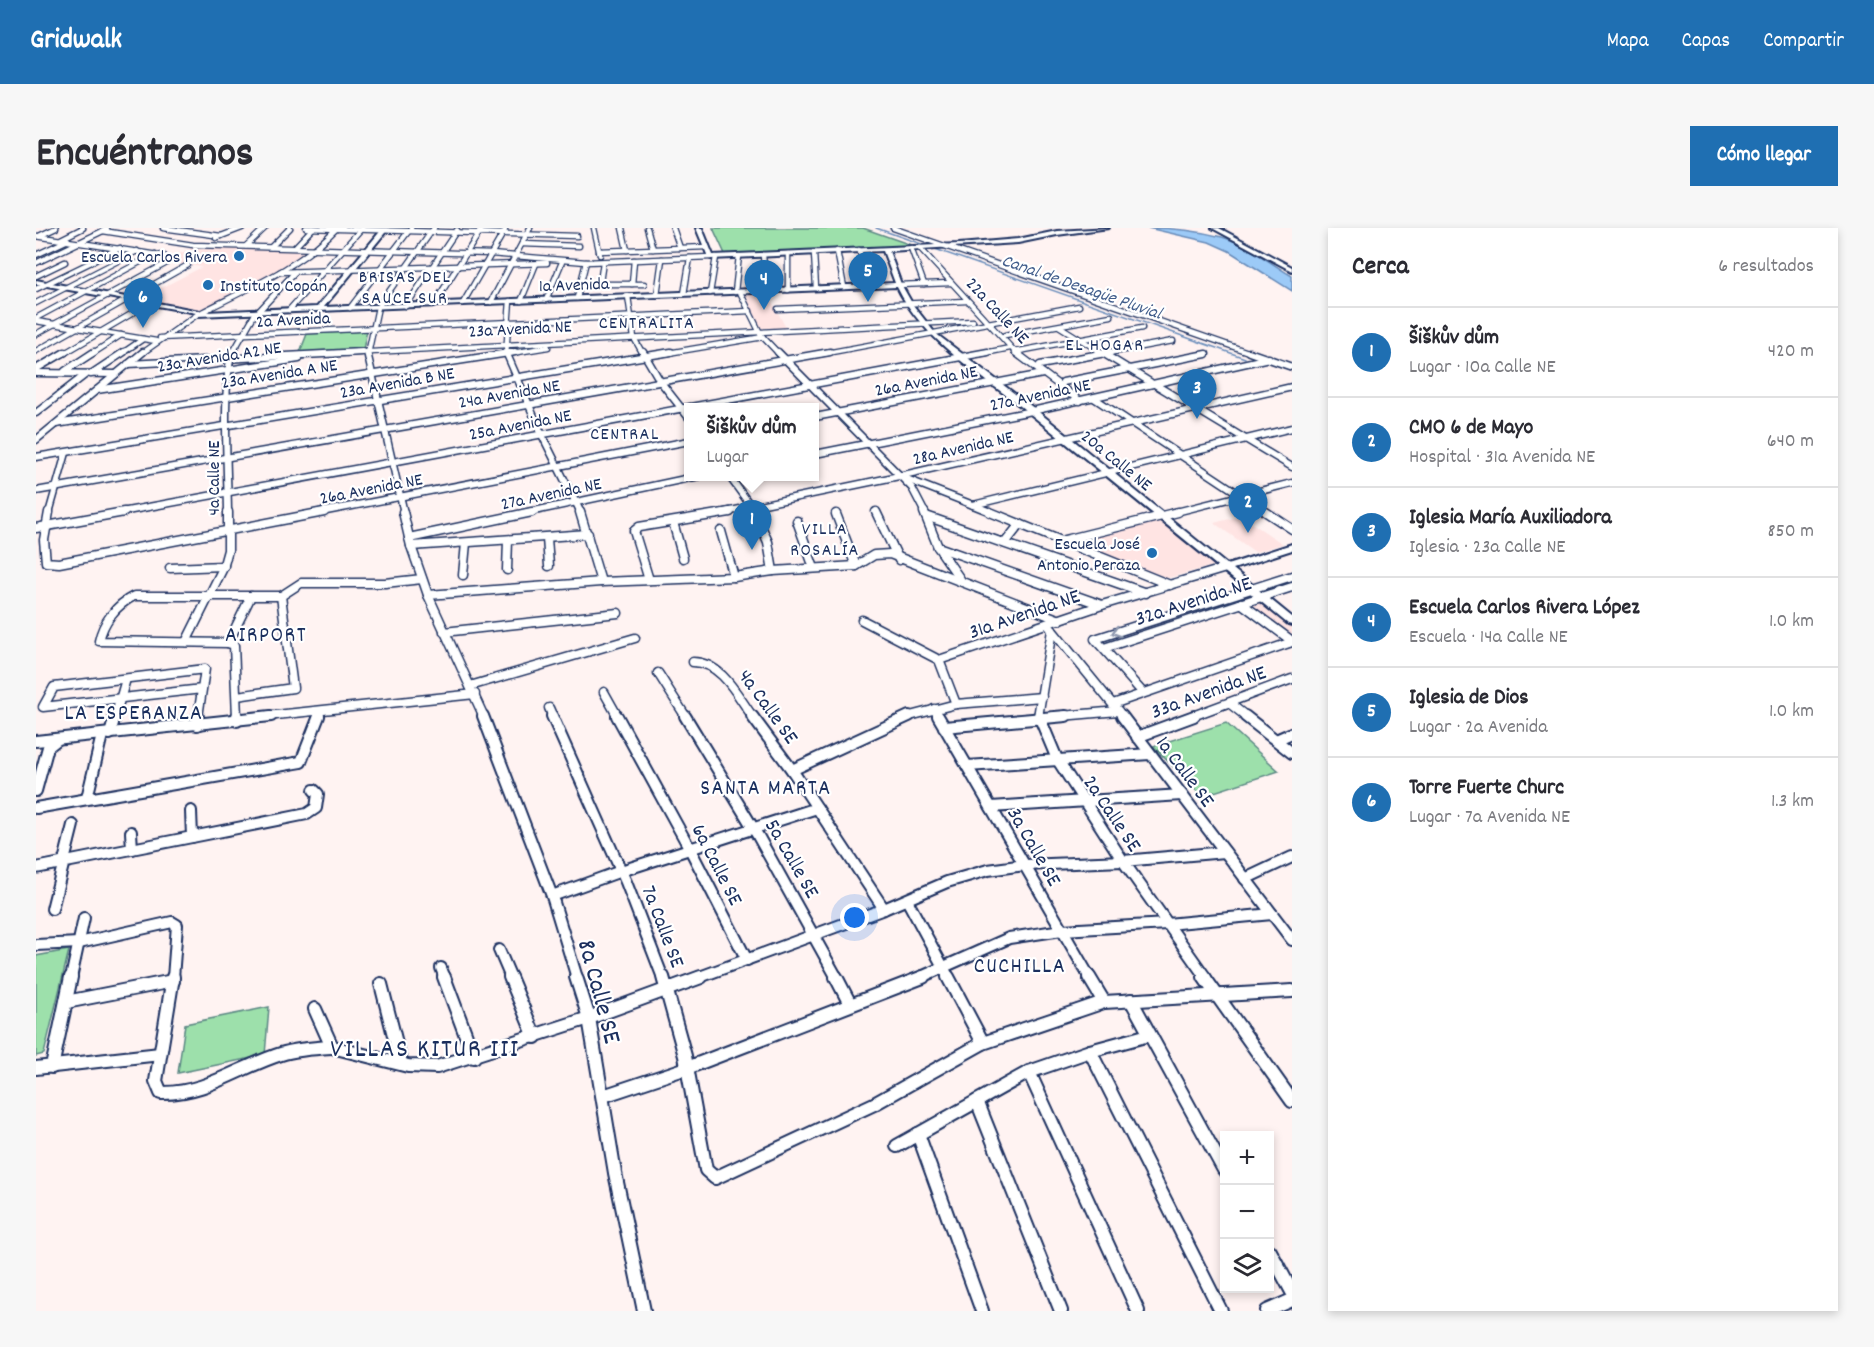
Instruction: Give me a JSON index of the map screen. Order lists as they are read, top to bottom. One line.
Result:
{"streets":{"street":["1a Avenida","22a Calle NE","2a Avenida","23a Avenida NE","23a Avenida A2 NE","23a Avenida A NE","26a Avenida NE","23a Avenida B NE","24a Avenida NE","27a Avenida NE","25a Avenida NE","28a Avenida NE","20a Calle NE","4a Calle NE","32a Avenida NE","31a Avenida NE","33a Avenida NE","4a Calle SE","1a Calle SE","2a Calle SE","3a Calle SE","5a Calle SE","6a Calle SE","7a Calle SE","8a Calle SE"]},"crossings":[["1a Avenida","22a Calle NE"],["1a Avenida","20a Calle NE"],["1a Avenida","4a Calle NE"],["22a Calle NE","23a Avenida NE"],["22a Calle NE","26a Avenida NE"],["22a Calle NE","24a Avenida NE"],["22a Calle NE","27a Avenida NE"],["22a Calle NE","25a Avenida NE"],["2a Avenida","4a Calle NE"],["23a Avenida NE","23a Avenida A2 NE"],["23a Avenida NE","23a Avenida A NE"],["23a Avenida NE","23a Avenida B NE"],["23a Avenida NE","24a Avenida NE"],["23a Avenida NE","20a Calle NE"],["23a Avenida NE","4a Calle NE"],["23a Avenida NE","8a Calle SE"],["23a Avenida A2 NE","4a Calle NE"],["23a Avenida A NE","4a Calle NE"],["23a Avenida A NE","8a Calle SE"],["26a Avenida NE","25a Avenida NE"],["26a Avenida NE","20a Calle NE"],["26a Avenida NE","4a Calle NE"],["26a Avenida NE","8a Calle SE"],["23a Avenida B NE","4a Calle NE"],["23a Avenida B NE","8a Calle SE"],["24a Avenida NE","20a Calle NE"],["24a Avenida NE","4a Calle NE"],["24a Avenida NE","8a Calle SE"],["27a Avenida NE","20a Calle NE"],["27a Avenida NE","8a Calle SE"],["25a Avenida NE","20a Calle NE"],["25a Avenida NE","4a Calle NE"],["25a Avenida NE","8a Calle SE"],["28a Avenida NE","20a Calle NE"],["20a Calle NE","32a Avenida NE"],["20a Calle NE","31a Avenida NE"],["31a Avenida NE","1a Calle SE"],["33a Avenida NE","1a Calle SE"]],"districts":["BRISAS DEL SAUCE SUR","CENTRALITA","EL HOGAR","CENTRAL","VILLA ROSALÍA","AIRPORT","LA ESPERANZA","SANTA MARTA","CUCHILLA","VILLAS KITUR III"],"water":["Canal de Desagüe Pluvial"],"places":["Escuela Carlos Rivera","Instituto Copán","Escuela José Antonio Peraza"],"page":{"header":"Gridwalk","nav":["Mapa","Capas","Compartir"],"title":"Encuéntranos","buttons":"Cómo llegar","heading":["Cerca","6 resultados"],"pins":["5","4","6","3","2","1"],"list":[{"mark":"1","name":"Šiškův dům","note":"Lugar · 10a Calle NE","value":"420 m"},{"mark":"2","name":"CMO 6 de Mayo","note":"Hospital · 31a Avenida NE","value":"640 m"},{"mark":"3","name":"Iglesia María Auxiliadora","note":"Iglesia · 23a Calle NE","value":"850 m"},{"mark":"4","name":"Escuela Carlos Rivera López","note":"Escuela · 14a Calle NE","value":"1.0 km"},{"mark":"5","name":"Iglesia de Dios","note":"Lugar · 2a Avenida","value":"1.0 km"},{"mark":"6","name":"Torre Fuerte Churc","note":"Lugar · 7a Avenida NE","value":"1.3 km"}],"popup":["Šiškův dům","Lugar"],"map_buttons":["+","−"]}}
